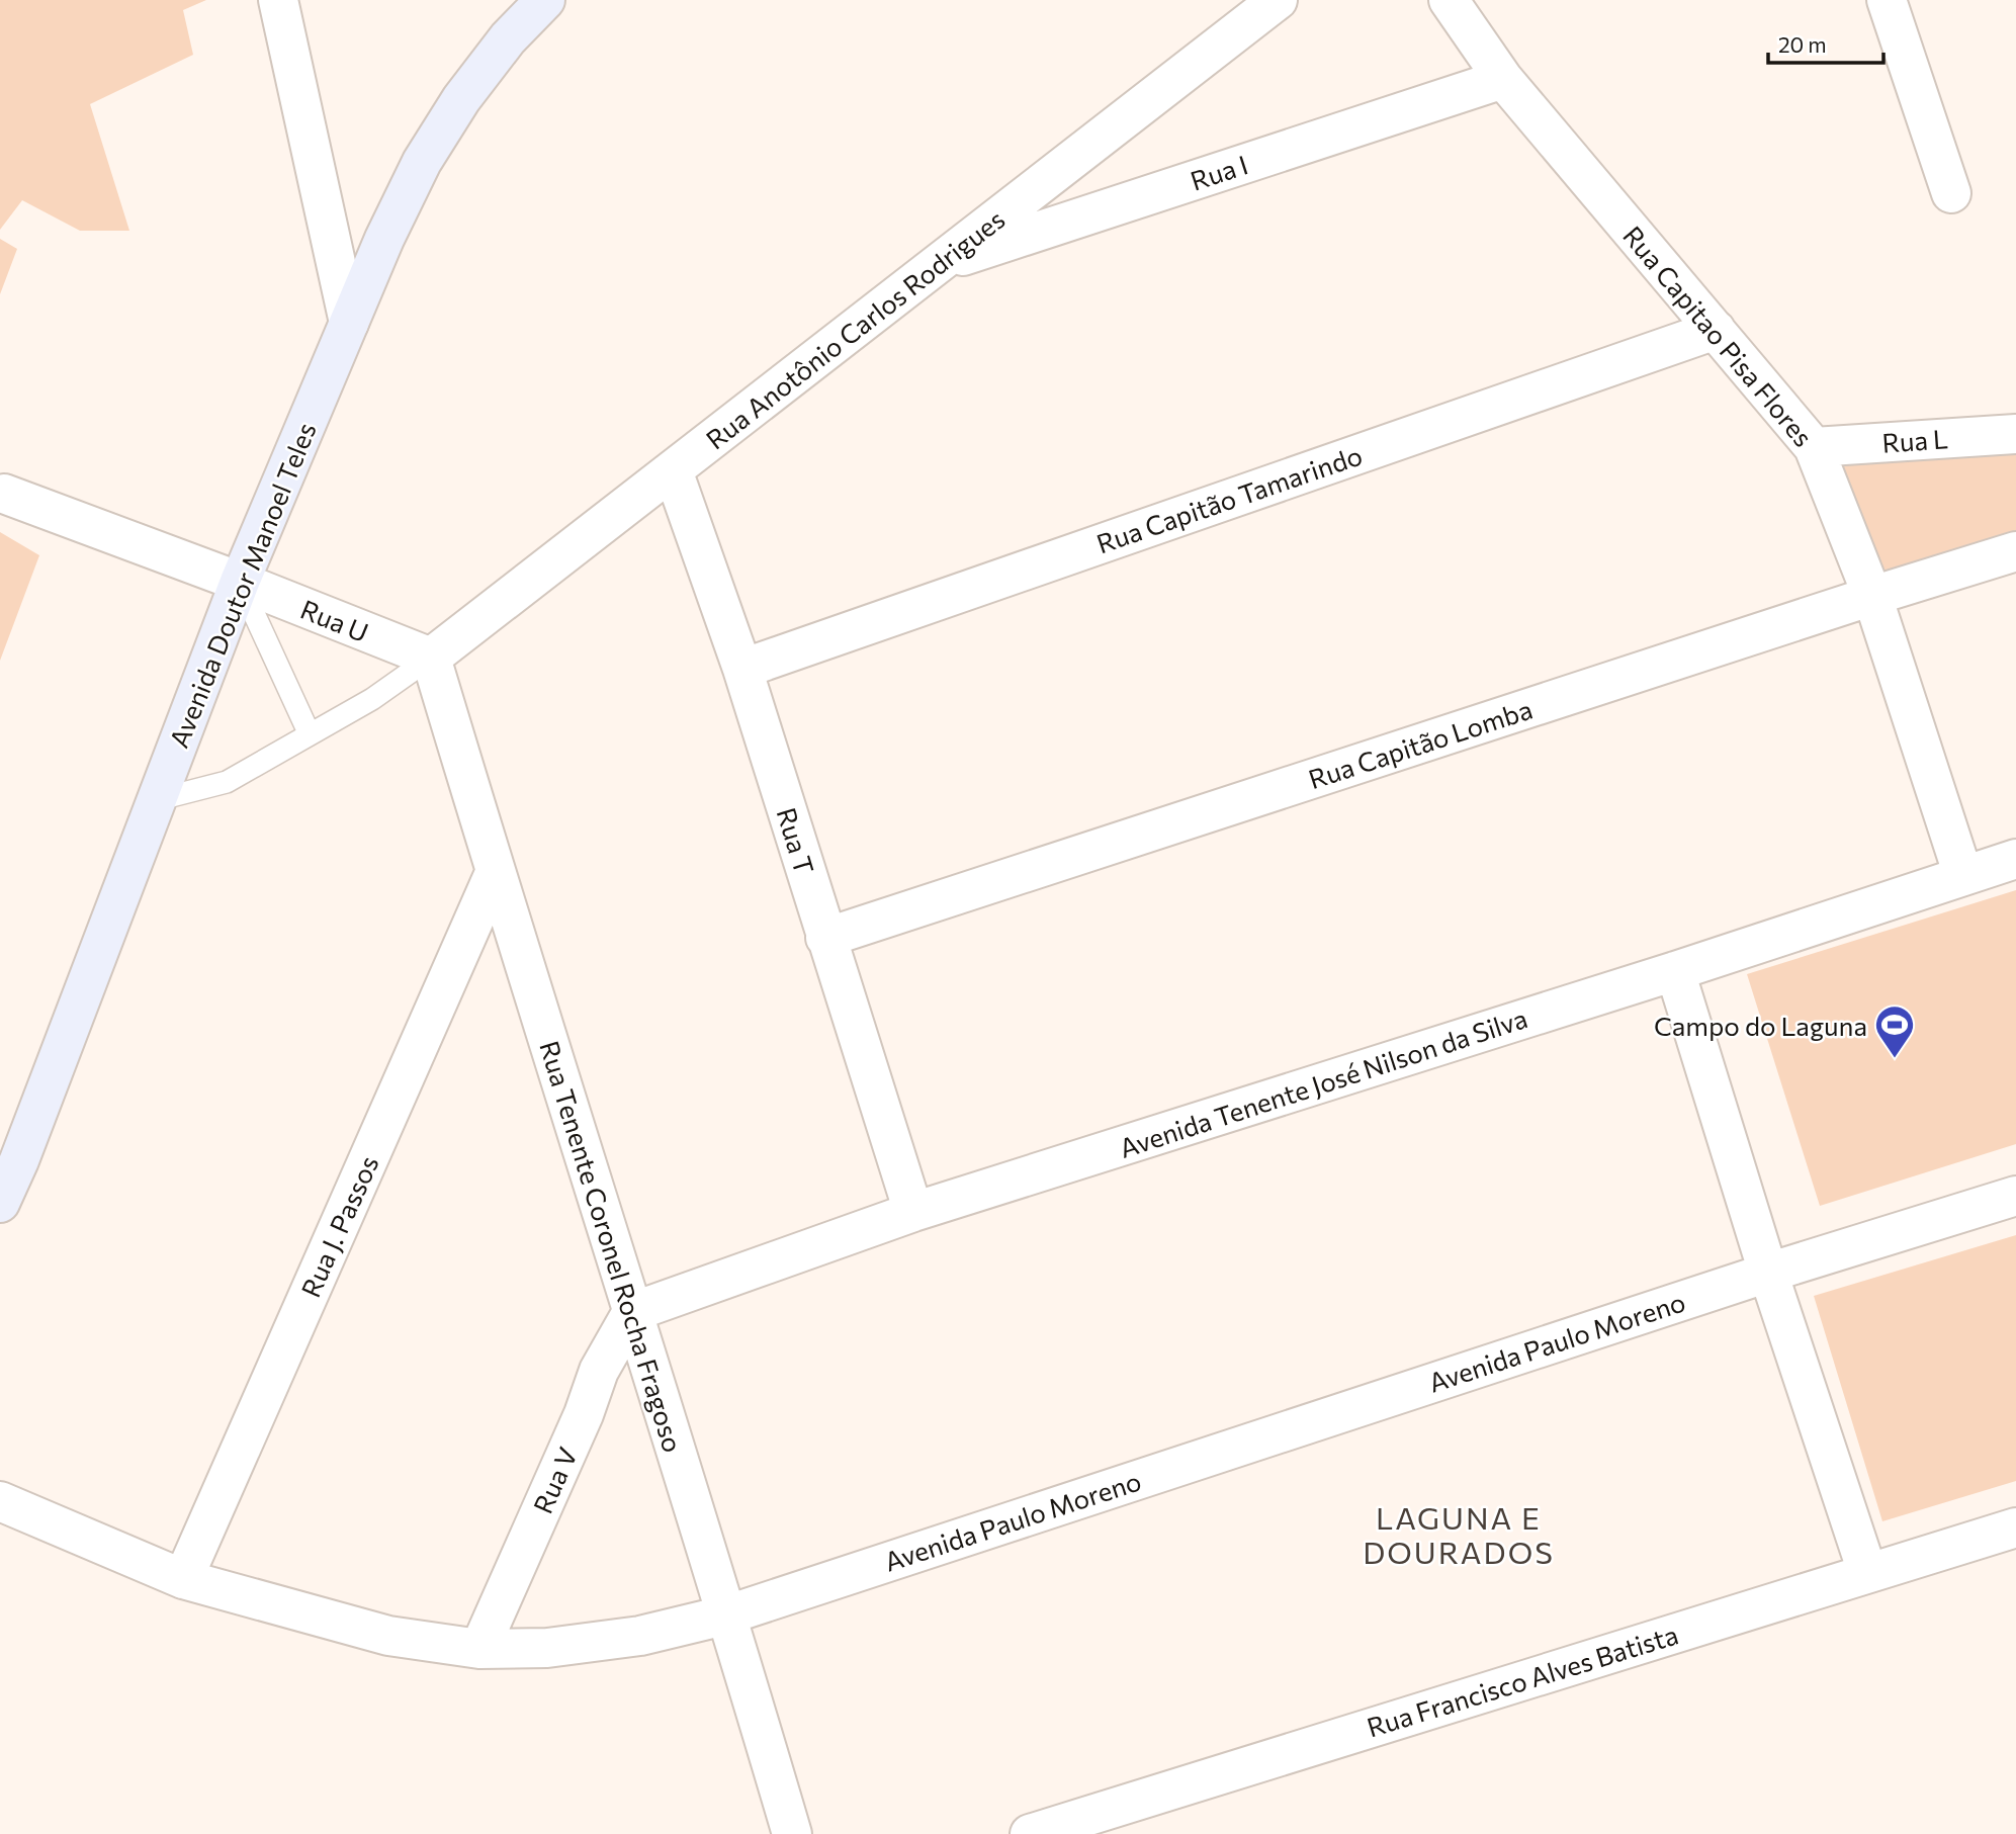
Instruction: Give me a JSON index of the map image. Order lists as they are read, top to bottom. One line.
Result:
{"streets":{"main road":["Avenida Doutor Manoel Teles"],"street":["Rua I","Rua Anotônio Carlos Rodrigues","Rua Capitao Pisa Flores","Rua L","Rua Capitão Tamarindo","Rua U","Rua Capitão Lomba","Rua T","Avenida Tenente José Nilson da Silva","Rua J. Passos","Rua Tenente Coronel Rocha Fragoso","Avenida Paulo Moreno","Rua V","Rua Francisco Alves Batista"]},"crossings":[["Rua I","Rua Anotônio Carlos Rodrigues"],["Rua I","Rua Capitao Pisa Flores"],["Rua Anotônio Carlos Rodrigues","Rua U"],["Rua Anotônio Carlos Rodrigues","Rua T"],["Rua Anotônio Carlos Rodrigues","Rua Tenente Coronel Rocha Fragoso"],["Rua Capitao Pisa Flores","Rua L"],["Rua Capitao Pisa Flores","Rua Capitão Tamarindo"],["Rua Capitao Pisa Flores","Rua Capitão Lomba"],["Rua Capitao Pisa Flores","Avenida Tenente José Nilson da Silva"],["Rua Capitão Tamarindo","Rua T"],["Avenida Doutor Manoel Teles","Rua U"],["Rua U","Rua Tenente Coronel Rocha Fragoso"],["Rua Capitão Lomba","Rua T"],["Rua T","Avenida Tenente José Nilson da Silva"],["Avenida Tenente José Nilson da Silva","Rua Tenente Coronel Rocha Fragoso"],["Avenida Tenente José Nilson da Silva","Rua V"],["Rua J. Passos","Rua Tenente Coronel Rocha Fragoso"],["Rua J. Passos","Avenida Paulo Moreno"],["Rua Tenente Coronel Rocha Fragoso","Avenida Paulo Moreno"],["Rua Tenente Coronel Rocha Fragoso","Rua V"],["Avenida Paulo Moreno","Rua V"]],"districts":["LAGUNA E DOURADOS"],"places":{"sports":["Campo do Laguna"]},"scale_bar":"20 m"}
